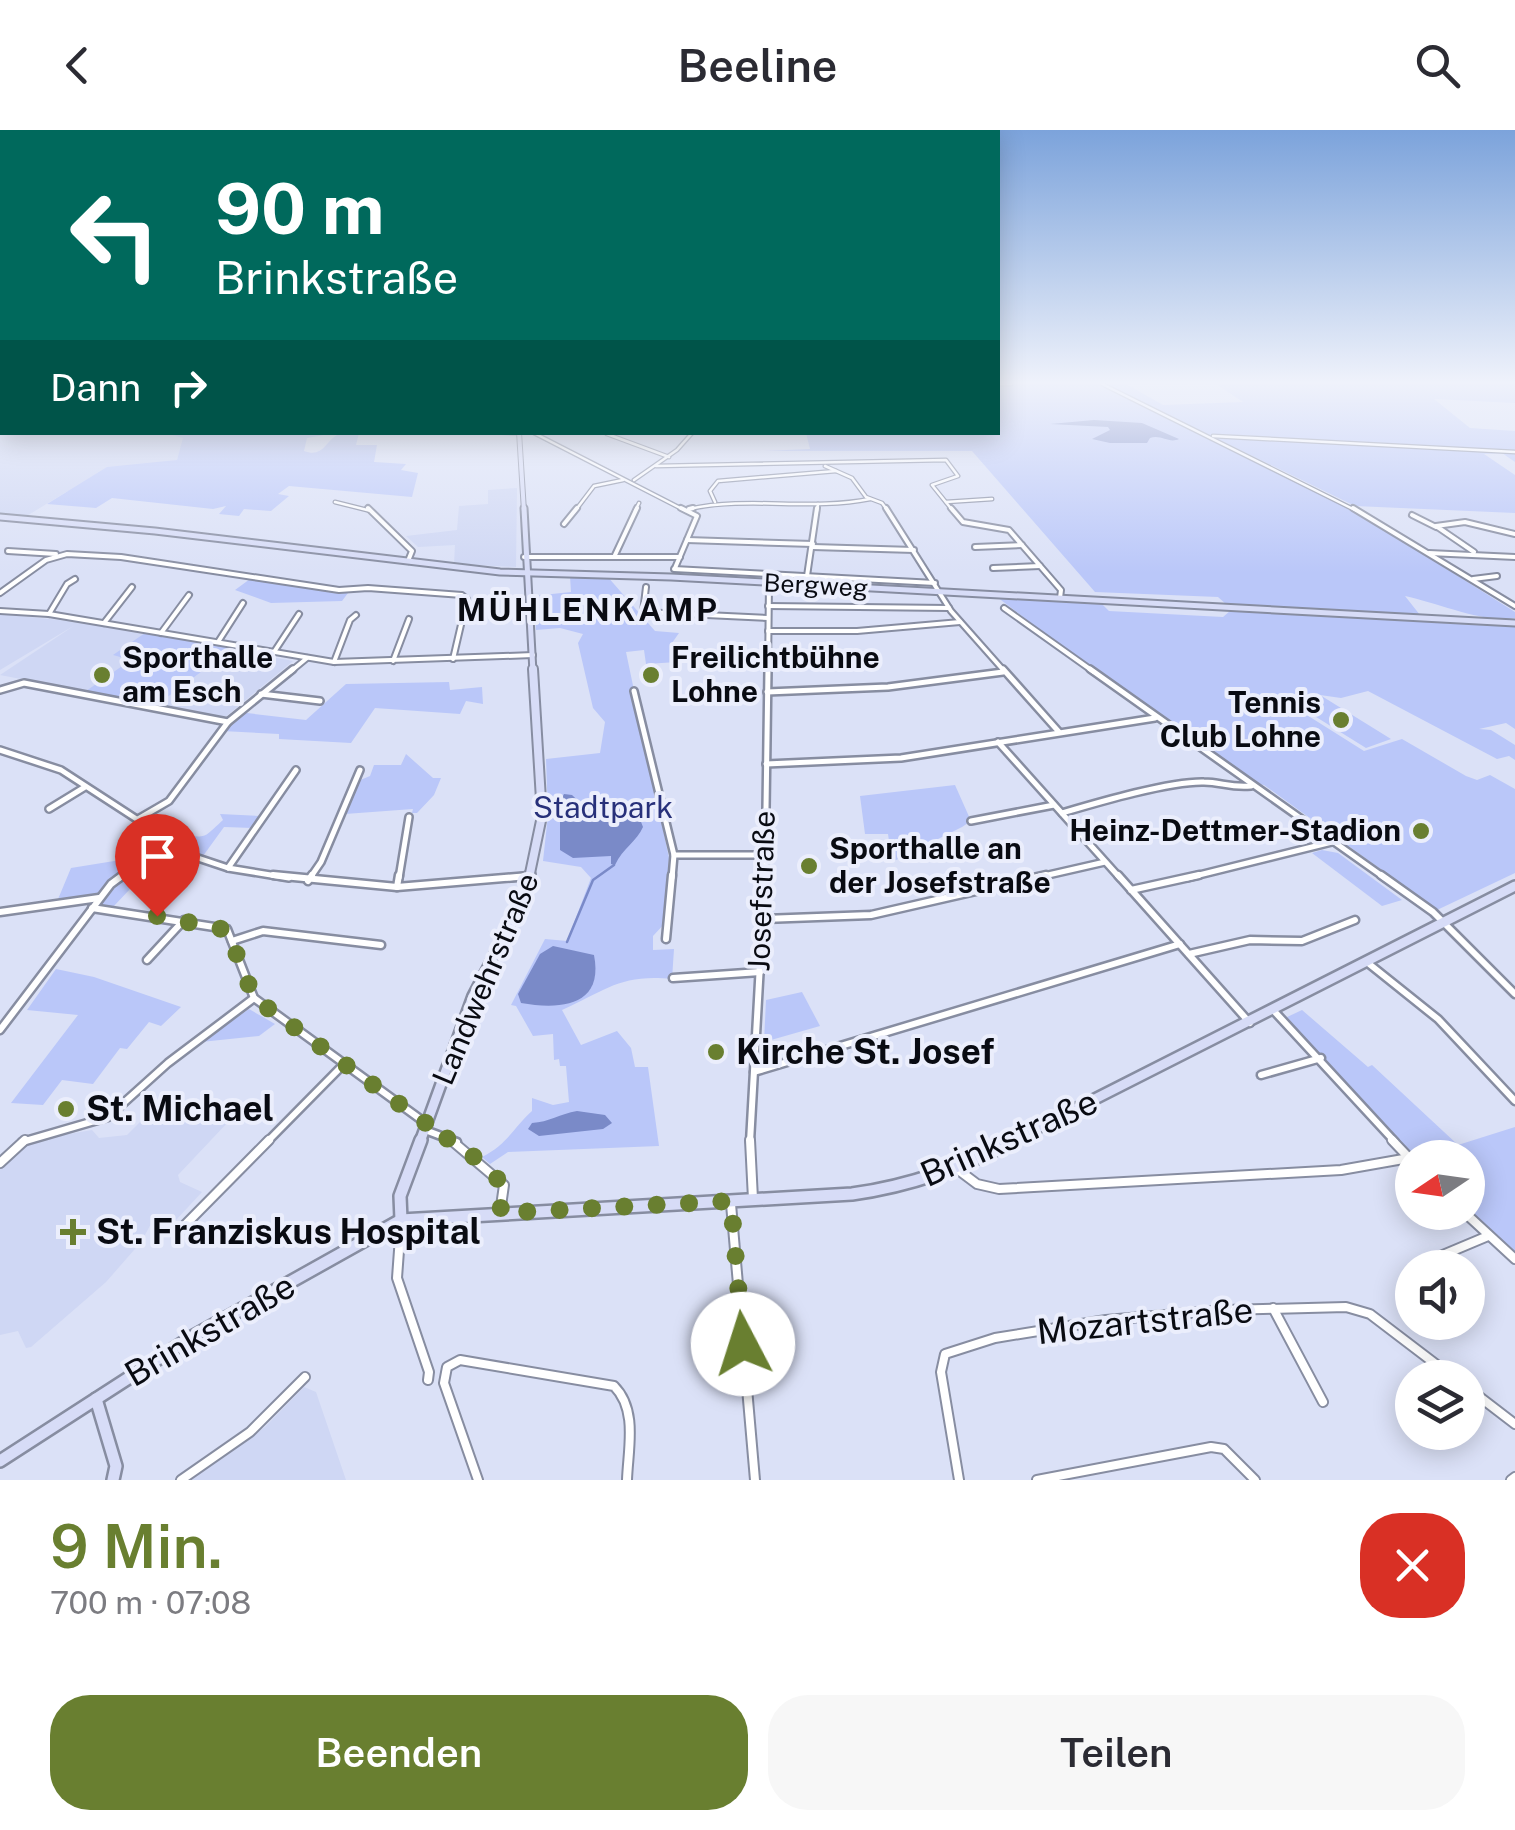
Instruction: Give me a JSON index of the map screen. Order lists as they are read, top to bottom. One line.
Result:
{"streets":{"street":["Bergweg","Josefstraße","Landwehrstraße","Brinkstraße","Mozartstraße"]},"crossings":[["Bergweg","Josefstraße"],["Bergweg","Landwehrstraße"],["Josefstraße","Brinkstraße"],["Landwehrstraße","Brinkstraße"]],"districts":["MÜHLENKAMP"],"parks":["Stadtpark"],"places":{"other":["Sporthalle am Esch","Freilichtbühne Lohne","Tennis Club Lohne","Heinz-Dettmer-Stadion","Sporthalle an der Josefstraße","Kirche St. Josef","St. Michael"],"health":["St. Franziskus Hospital"]},"north":"left","page":{"header":"Beeline","turn":["90 m","Brinkstraße"],"then":"Dann","heading":["9 Min.","700 m · 07:08"],"buttons":["Beenden","Teilen"]}}
